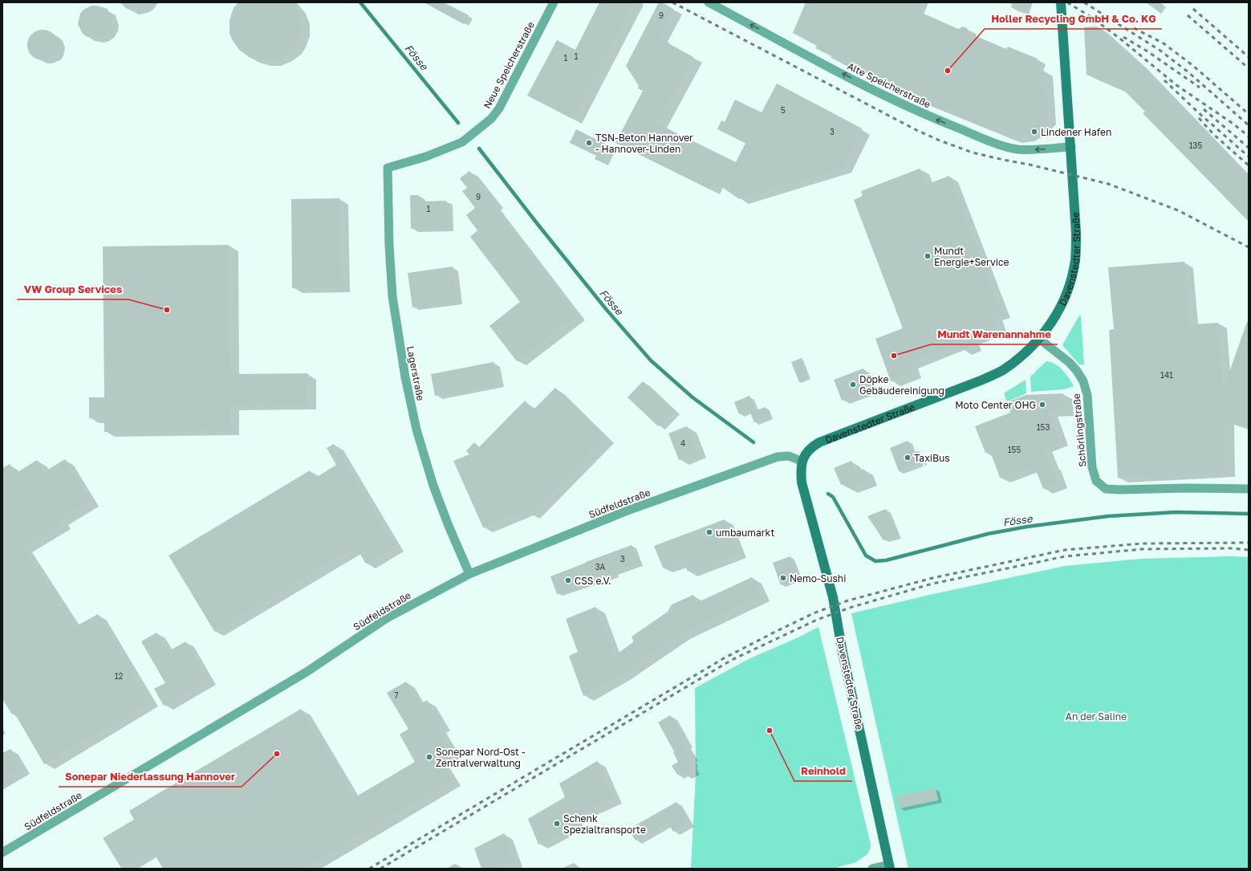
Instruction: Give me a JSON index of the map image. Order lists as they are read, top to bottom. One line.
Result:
{"streets":{"street":["Neue Speicherstraße","Alte Speicherstraße","Davenstedter Straße","Lagerstraße","Schörlingstraße","Südfeldstraße"]},"crossings":[["Neue Speicherstraße","Lagerstraße"],["Alte Speicherstraße","Davenstedter Straße"],["Davenstedter Straße","Schörlingstraße"],["Davenstedter Straße","Südfeldstraße"],["Lagerstraße","Südfeldstraße"]],"one_way":["Alte Speicherstraße"],"water":["Fösse"],"parks":["An der Saline"],"places":["Holler Recycling GmbH & Co. KG","Lindener Hafen","TSN-Beton Hannover - Hannover-Linden","Mundt Energie+Service","VW Group Services","Mundt Warenannahme","Döpke Gebäudereinigung","Moto Center OHG","TaxiBus","umbaumarkt","Nemo-Sushi","CSS e.V.","Reinhold","Sonepar Niederlassung Hannover","Sonepar Nord-Ost - Zentralverwaltung","Schenk Spezialtransporte"],"house_numbers":["9","1","1","5","3","135","9","1","141","153","4","155","3","3A","12","7"]}
